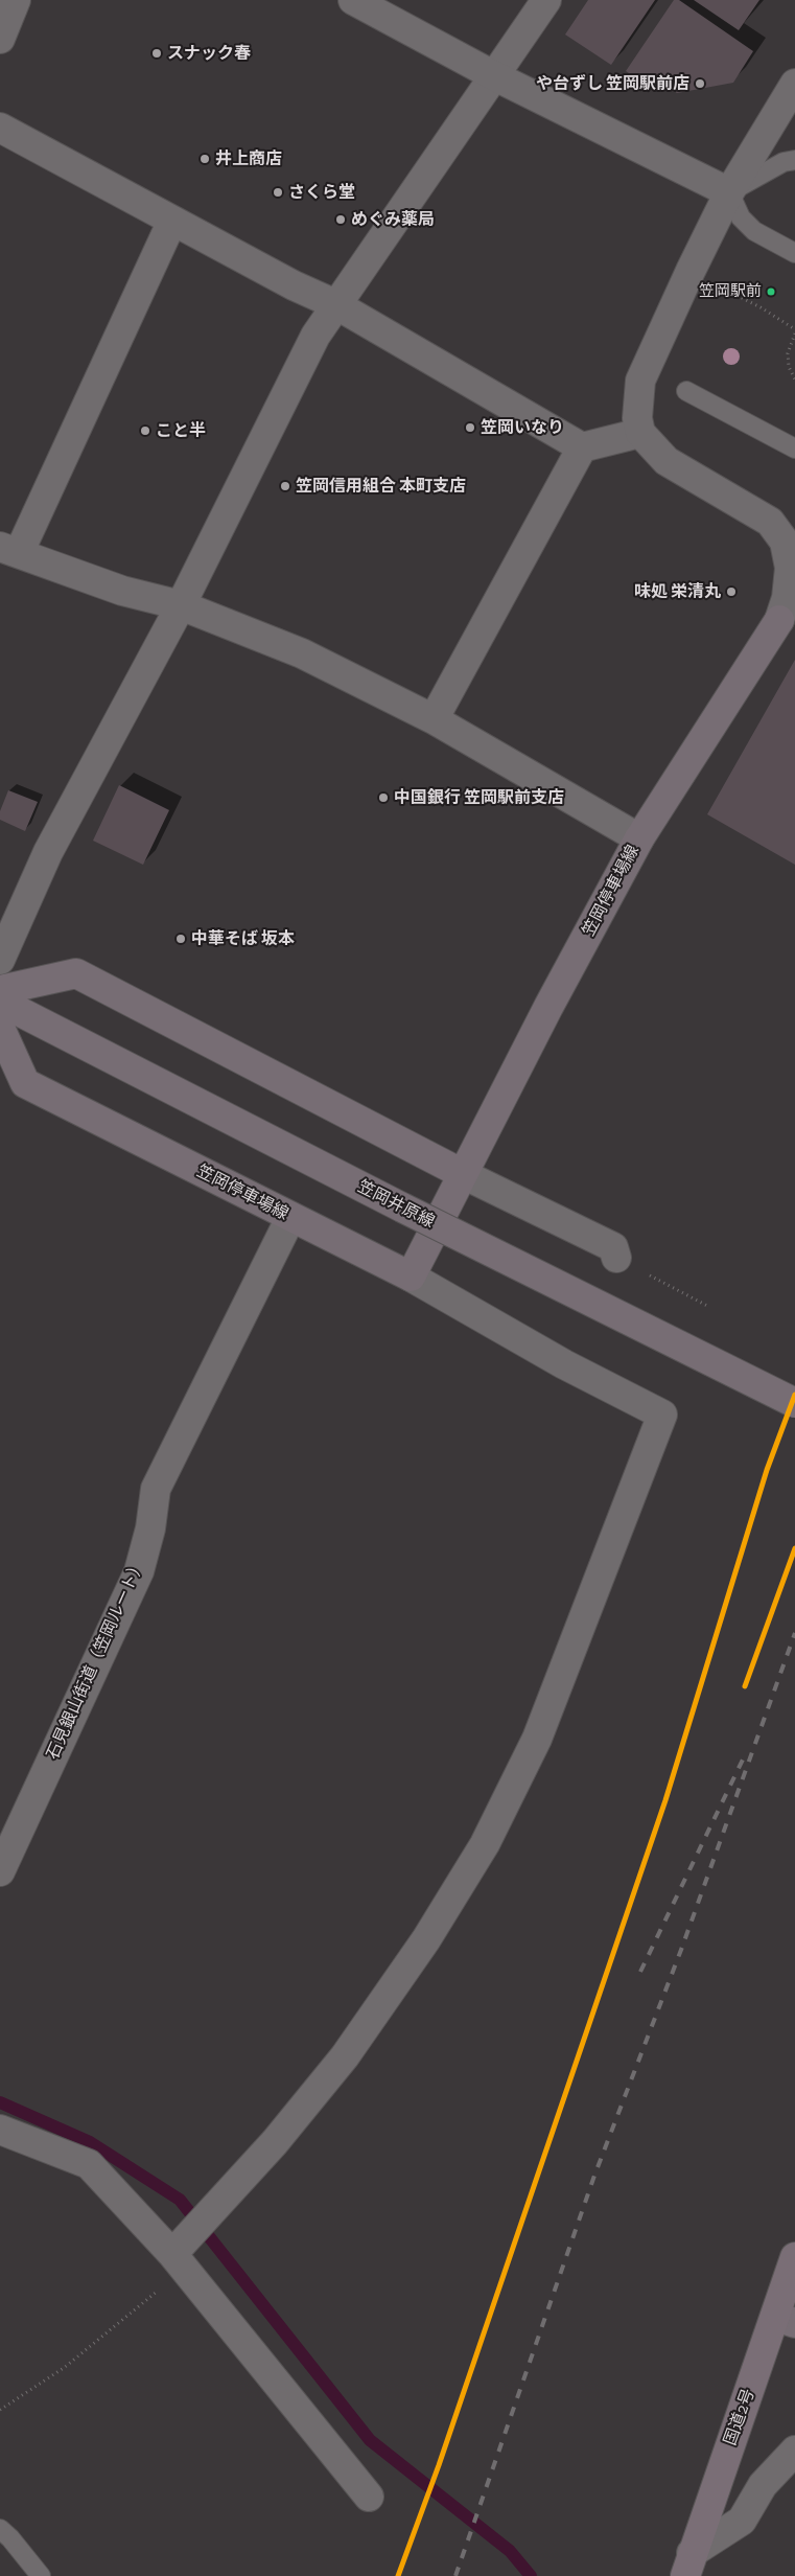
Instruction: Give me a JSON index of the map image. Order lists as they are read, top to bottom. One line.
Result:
{"streets":{"highway":["国道2号"],"main road":["笠岡停車場線","笠岡井原線"],"street":["石見銀山街道（笠岡ルート）"]},"crossings":[["笠岡停車場線","石見銀山街道（笠岡ルート）"]],"places":["スナック春","や台ずし 笠岡駅前店","井上商店","さくら堂","めぐみ薬局","笠岡駅前","笠岡いなり","こと半","笠岡信用組合 本町支店","味処 栄清丸","中国銀行 笠岡駅前支店","中華そば 坂本"]}
